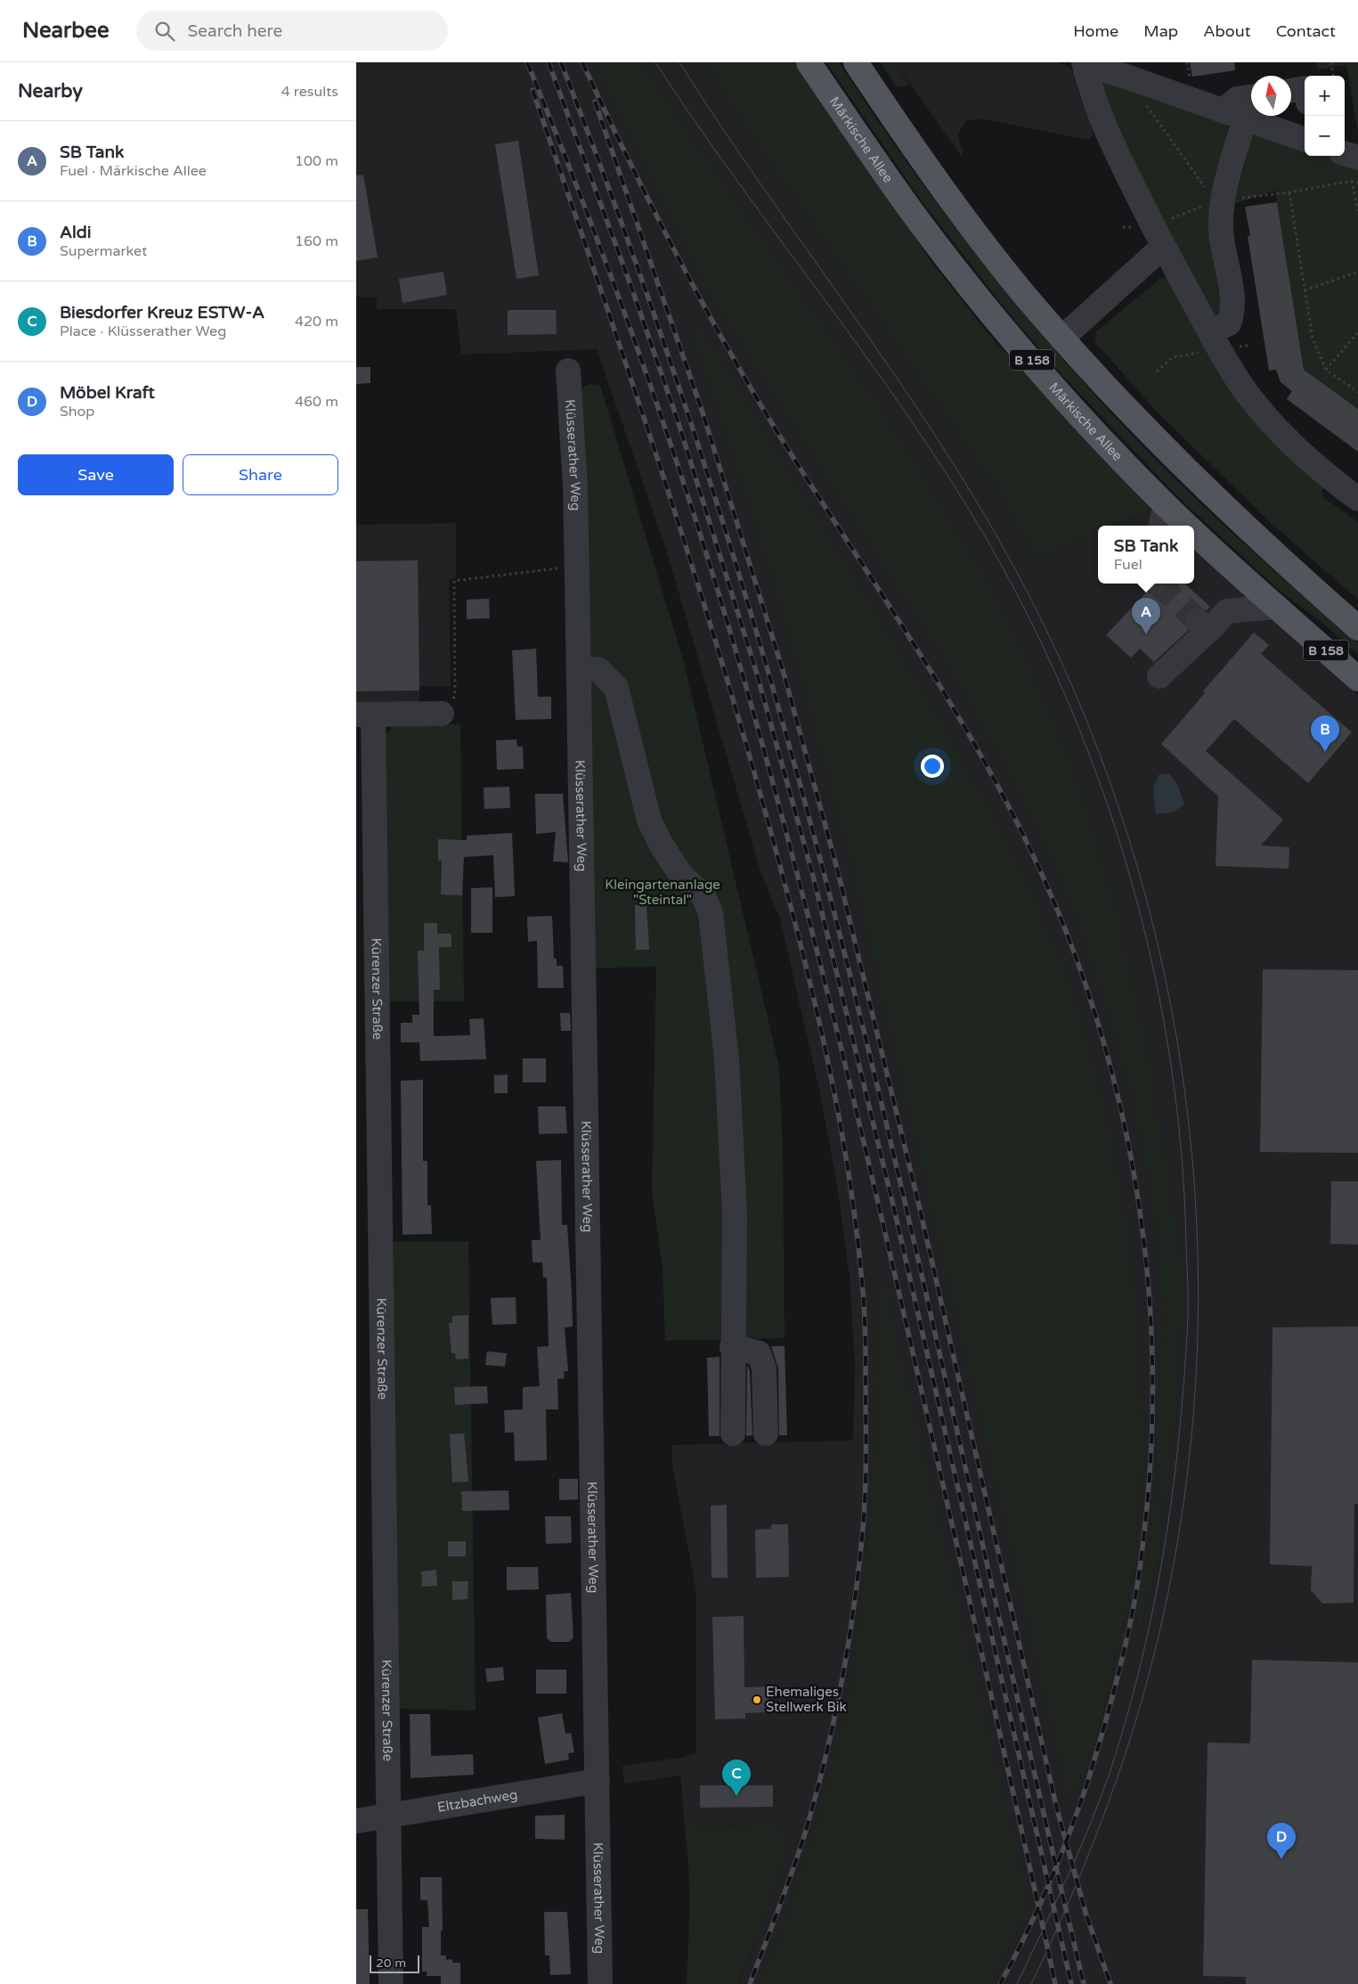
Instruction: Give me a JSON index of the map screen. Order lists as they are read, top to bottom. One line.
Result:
{"streets":{"main road":["Märkische Allee","B 158"],"street":["Klüsserather Weg","Kürenzer Straße","Eltzbachweg"]},"crossings":[["Klüsserather Weg","Eltzbachweg"],["Kürenzer Straße","Eltzbachweg"]],"parks":["Kleingartenanlage \"Steintal\""],"places":["Ehemaliges Stellwerk Bik"],"scale_bar":"20 m","north":"top","page":{"header":"Nearbee","search":"Search here","nav":["Home","Map","About","Contact"],"heading":["Nearby","4 results"],"map_buttons":["+","−"],"list":[{"mark":"A","name":"SB Tank","note":"Fuel · Märkische Allee","value":"100 m"},{"mark":"B","name":"Aldi","note":"Supermarket","value":"160 m"},{"mark":"C","name":"Biesdorfer Kreuz ESTW-A","note":"Place · Klüsserather Weg","value":"420 m"},{"mark":"D","name":"Möbel Kraft","note":"Shop","value":"460 m"}],"buttons":["Save","Share"],"popup":["SB Tank","Fuel"],"pins":["A","B","C","D"],"scale":"20 m"}}
